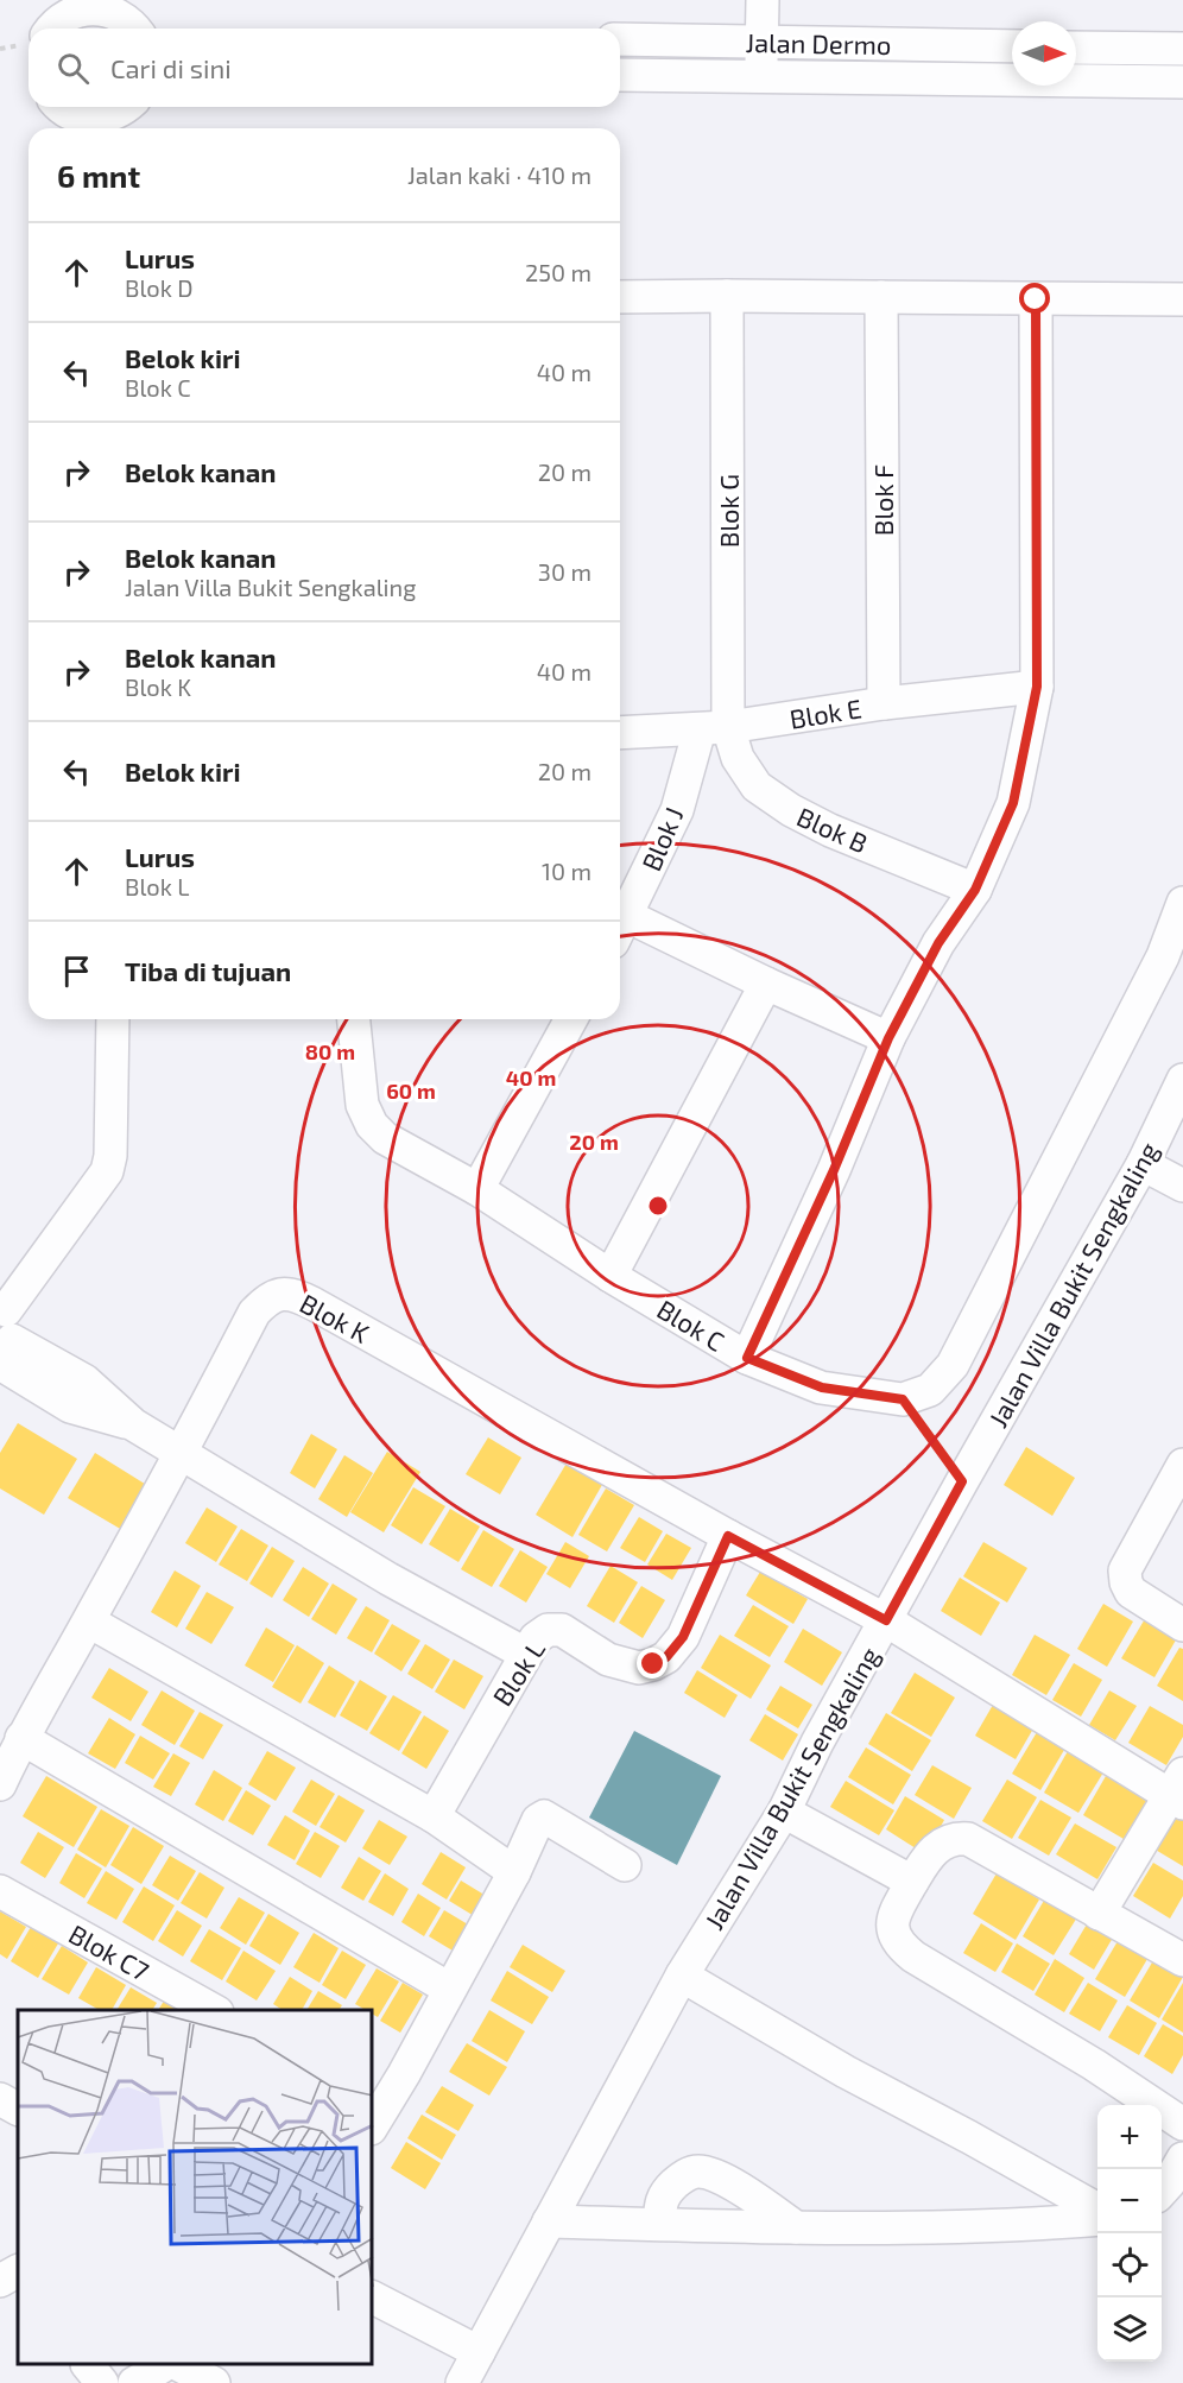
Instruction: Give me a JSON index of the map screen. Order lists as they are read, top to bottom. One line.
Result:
{"streets":{"street":["Jalan Dermo","Blok F","Blok G","Blok E","Blok B","Blok J","Jalan Villa Bukit Sengkaling","Blok K","Blok C","Blok L","Blok C7"]},"crossings":[["Blok F","Blok E"],["Blok G","Blok E"],["Blok G","Blok B"],["Blok G","Blok J"],["Blok E","Blok B"],["Blok E","Blok J"],["Blok B","Blok J"],["Jalan Villa Bukit Sengkaling","Blok K"],["Blok K","Blok L"]],"north":"right","page":{"search":"Cari di sini","heading":["6 mnt","Jalan kaki · 410 m"],"list":[["Lurus","Blok D","250 m"],["Belok kiri","Blok C","40 m"],["Belok kanan","20 m"],["Belok kanan","Jalan Villa Bukit Sengkaling","30 m"],["Belok kanan","Blok K","40 m"],["Belok kiri","20 m"],["Lurus","Blok L","10 m"],"Tiba di tujuan"],"map_buttons":["+","−"]},"rings":["80 m","40 m","60 m","20 m"]}
